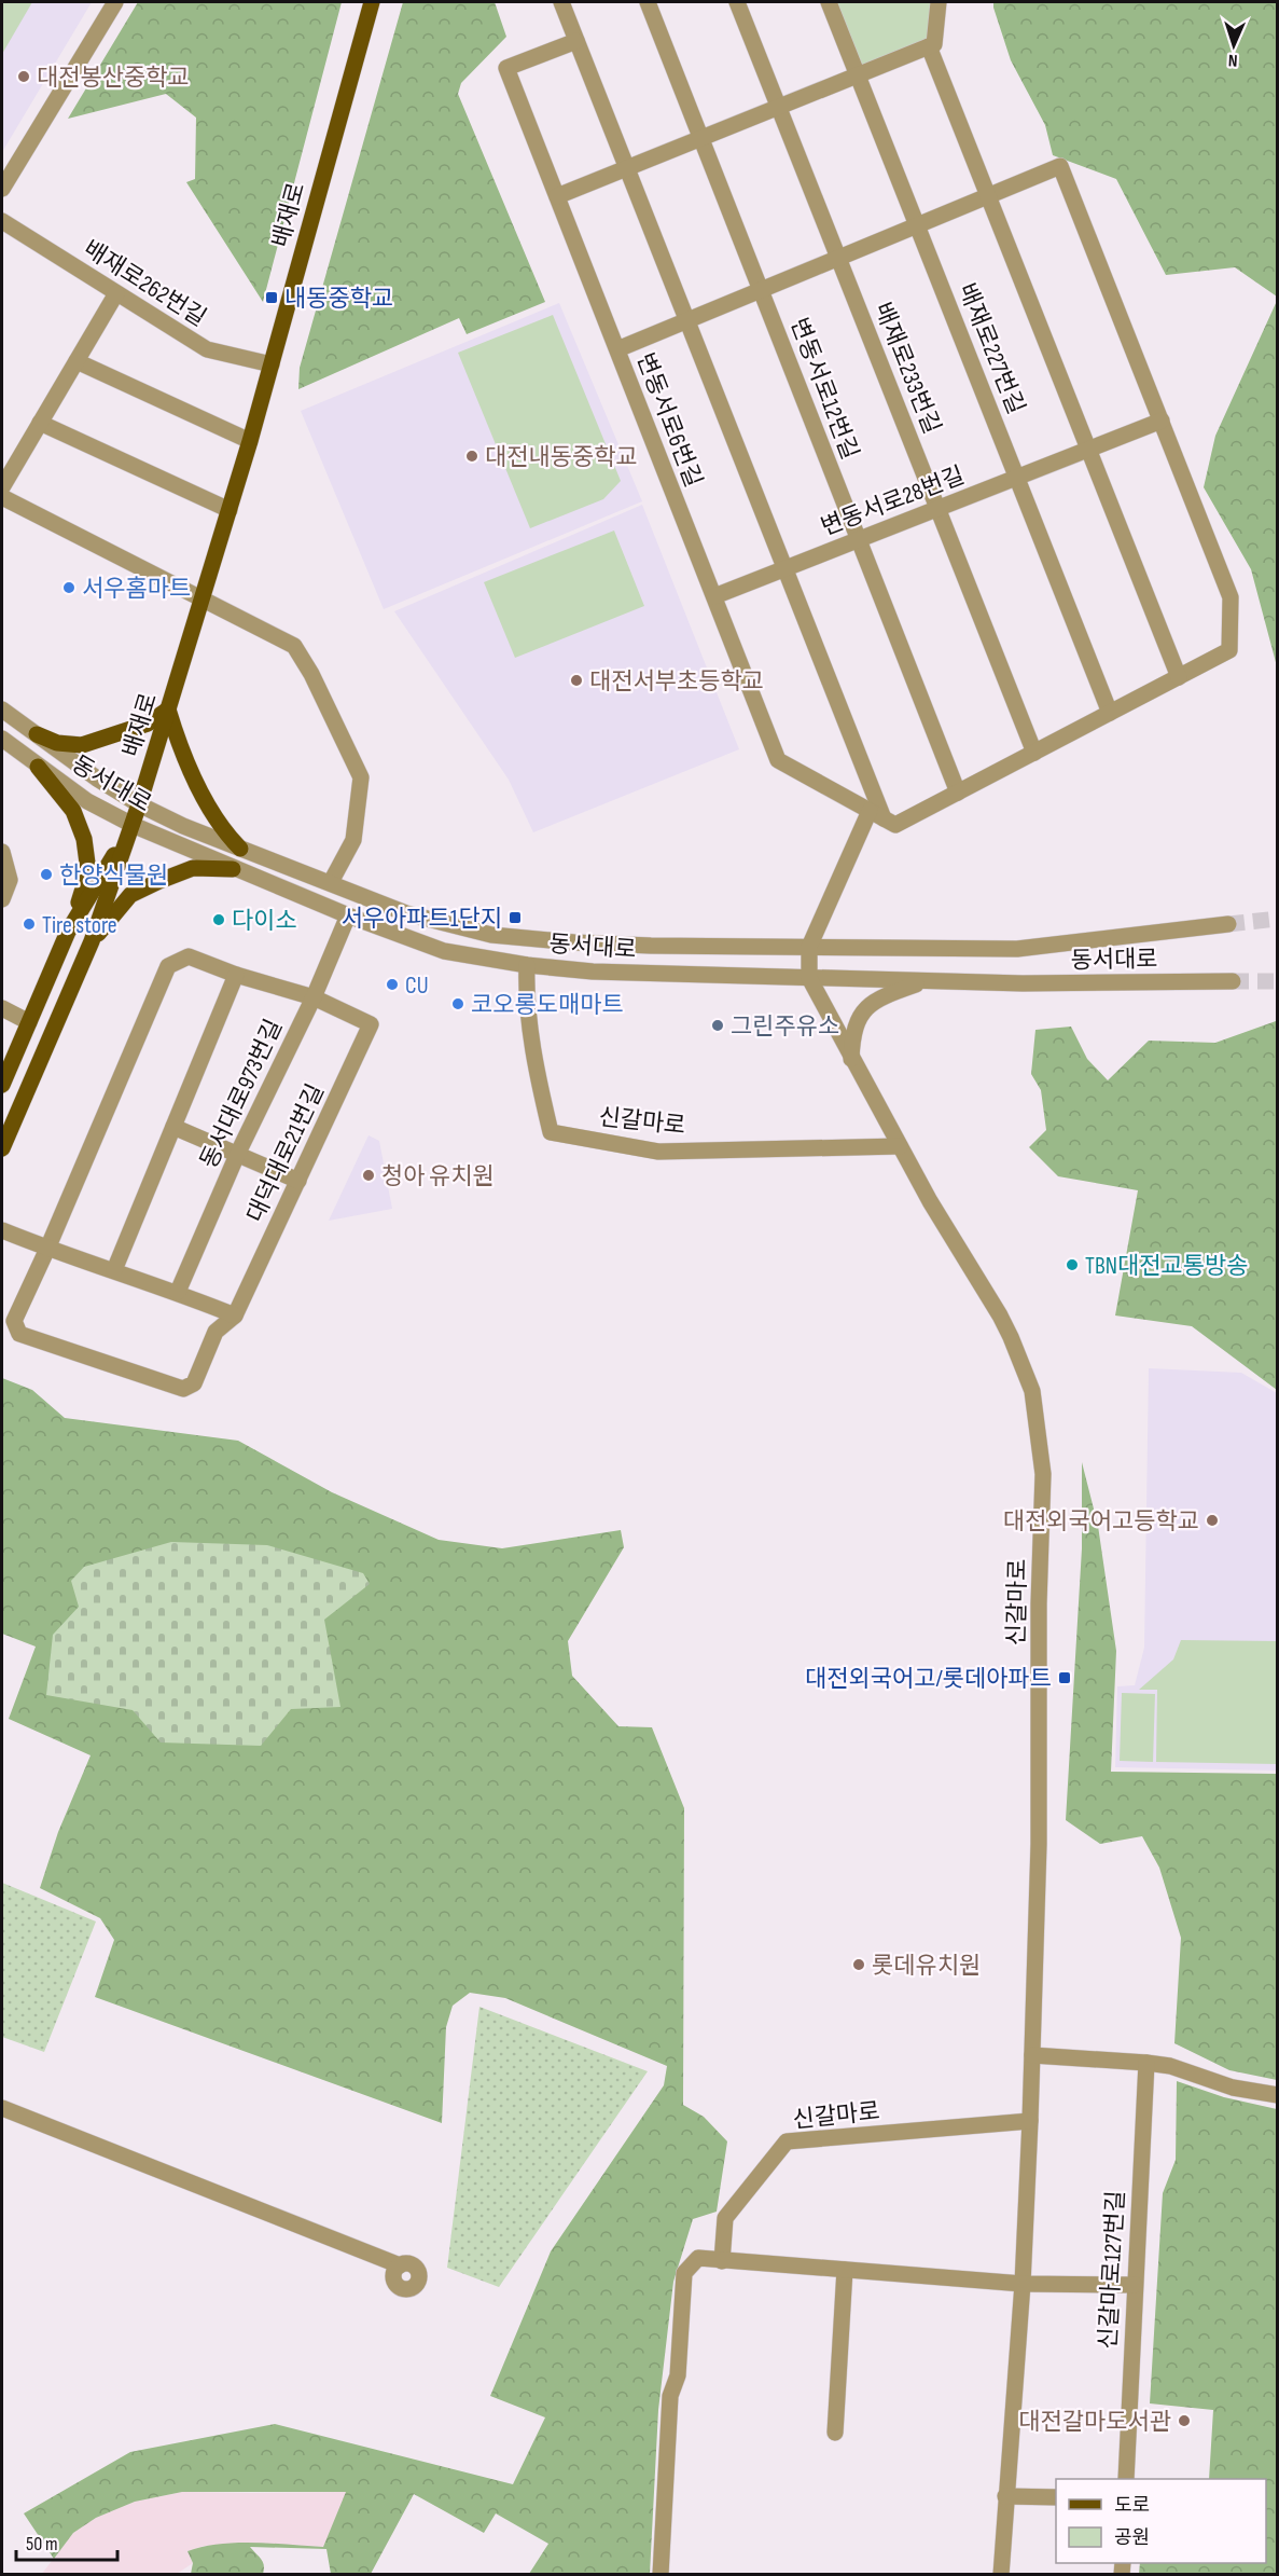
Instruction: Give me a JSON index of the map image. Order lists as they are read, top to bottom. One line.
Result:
{"streets":{"main road":["배재로"],"street":["배재로262번길","배재로227번길","배재로233번길","변동서로12번길","변동서로6번길","변동서로28번길","동서대로","동서대로973번길","신갈마로","대덕대로21번길","신갈마로127번길"]},"crossings":[["배재로","배재로262번길"],["배재로","동서대로"],["배재로227번길","변동서로28번길"],["배재로233번길","변동서로28번길"],["변동서로12번길","변동서로28번길"],["변동서로6번길","변동서로28번길"],["동서대로","동서대로973번길"],["동서대로","신갈마로"],["동서대로973번길","대덕대로21번길"]],"places":{"other":["대전봉산중학교","대전내동중학교","서우홈마트","대전서부초등학교","한양식물원","다이소","Tire store","CU","코오롱도매마트","그린주유소","청아 유치원","TBN대전교통방송","대전외국어고등학교","롯데유치원","대전갈마도서관"],"transit":["내동중학교","서우아파트1단지","대전외국어고/롯데아파트"]},"legend":["도로","공원"],"scale_bar":"50 m","north":"bottom"}
